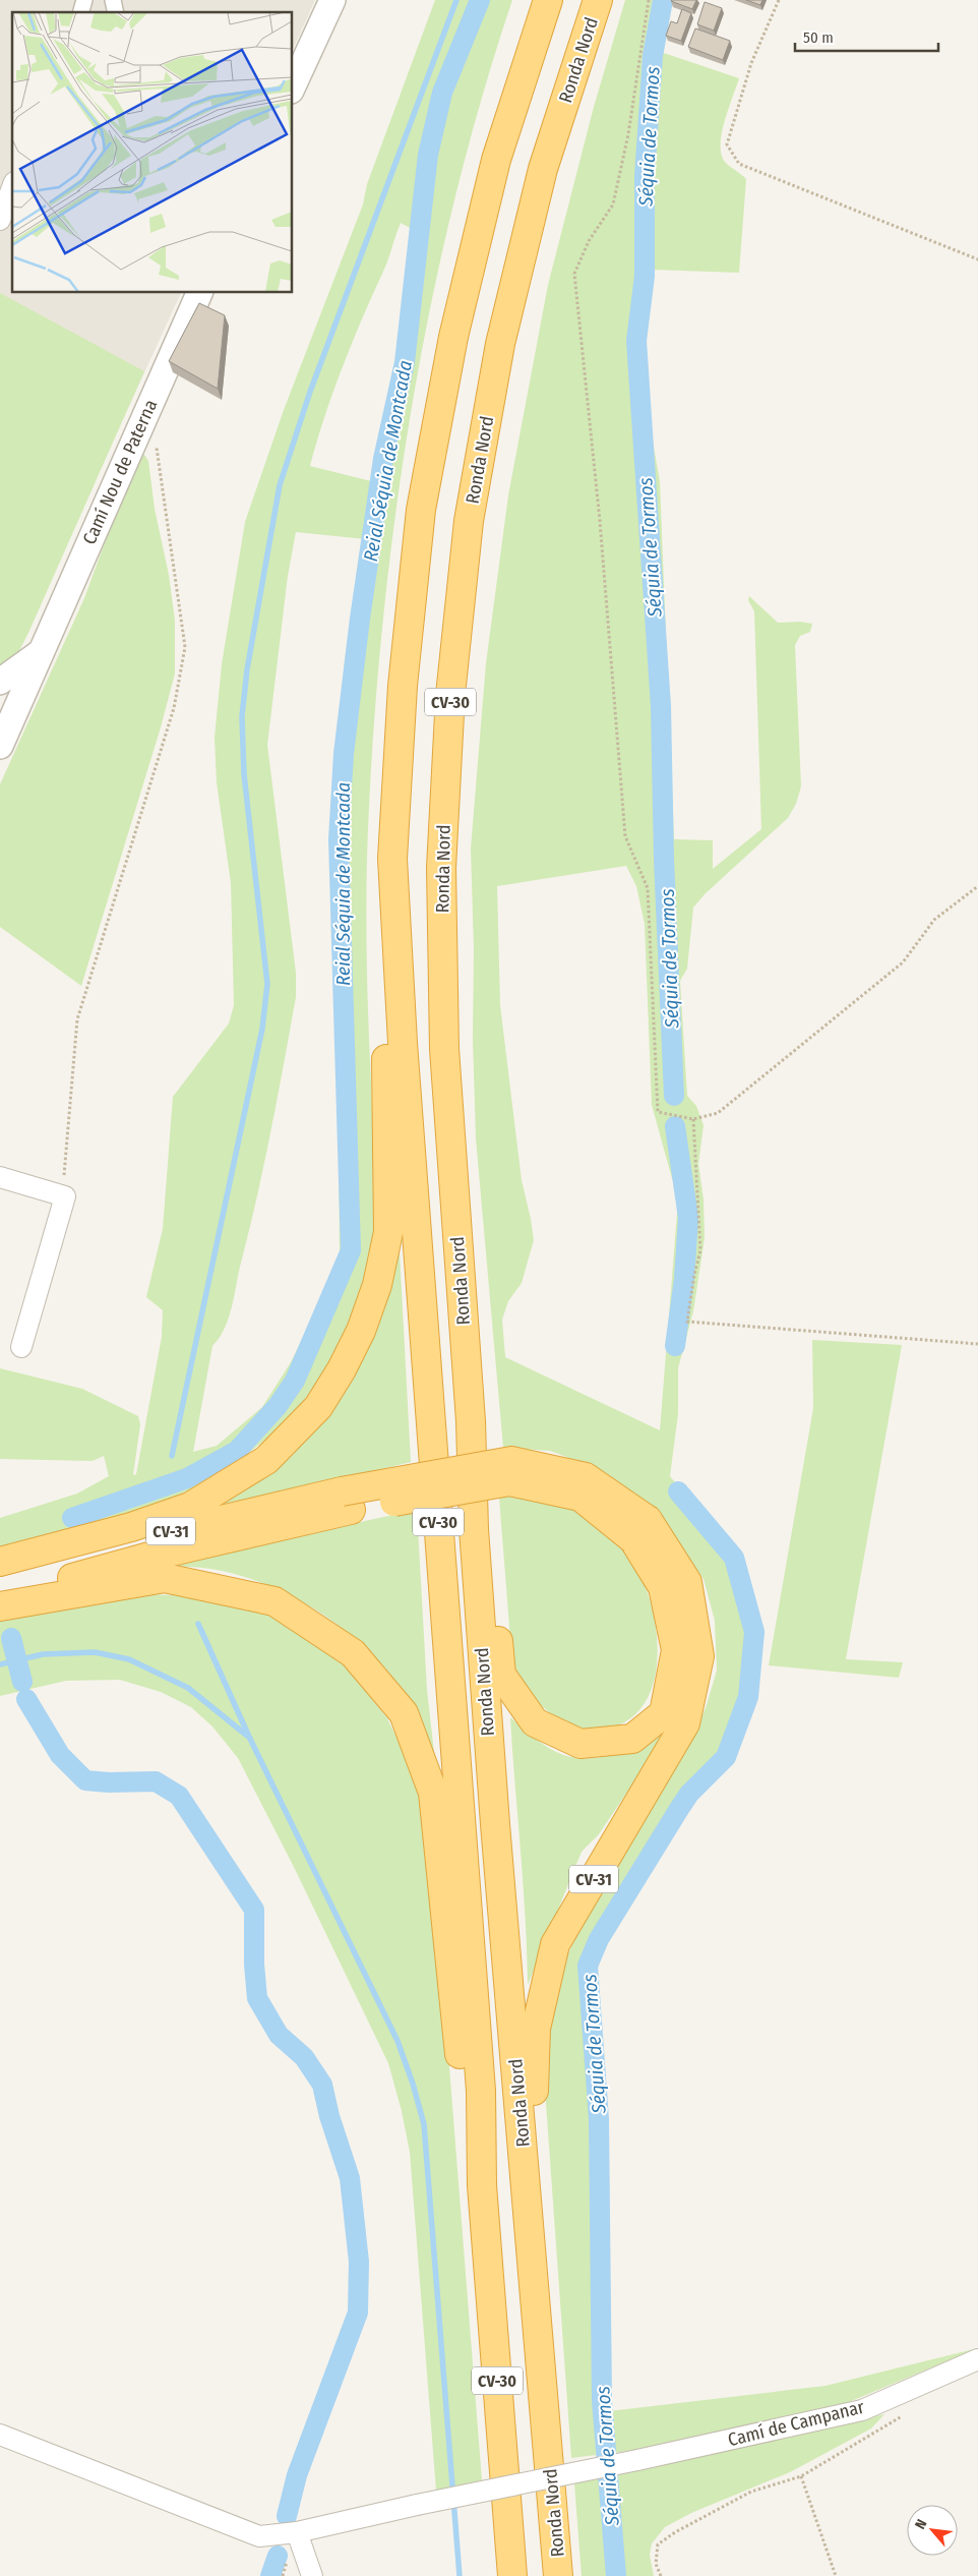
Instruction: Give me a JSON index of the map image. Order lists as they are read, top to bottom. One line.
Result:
{"streets":{"highway":["Ronda Nord","CV-30","CV-31"],"street":["Camí Nou de Paterna","Camí de Campanar"]},"crossings":[["Ronda Nord","CV-31"]],"water":["Séquia de Tormos","Reial Séquia de Montcada"],"scale_bar":"50 m","north":"top left"}
